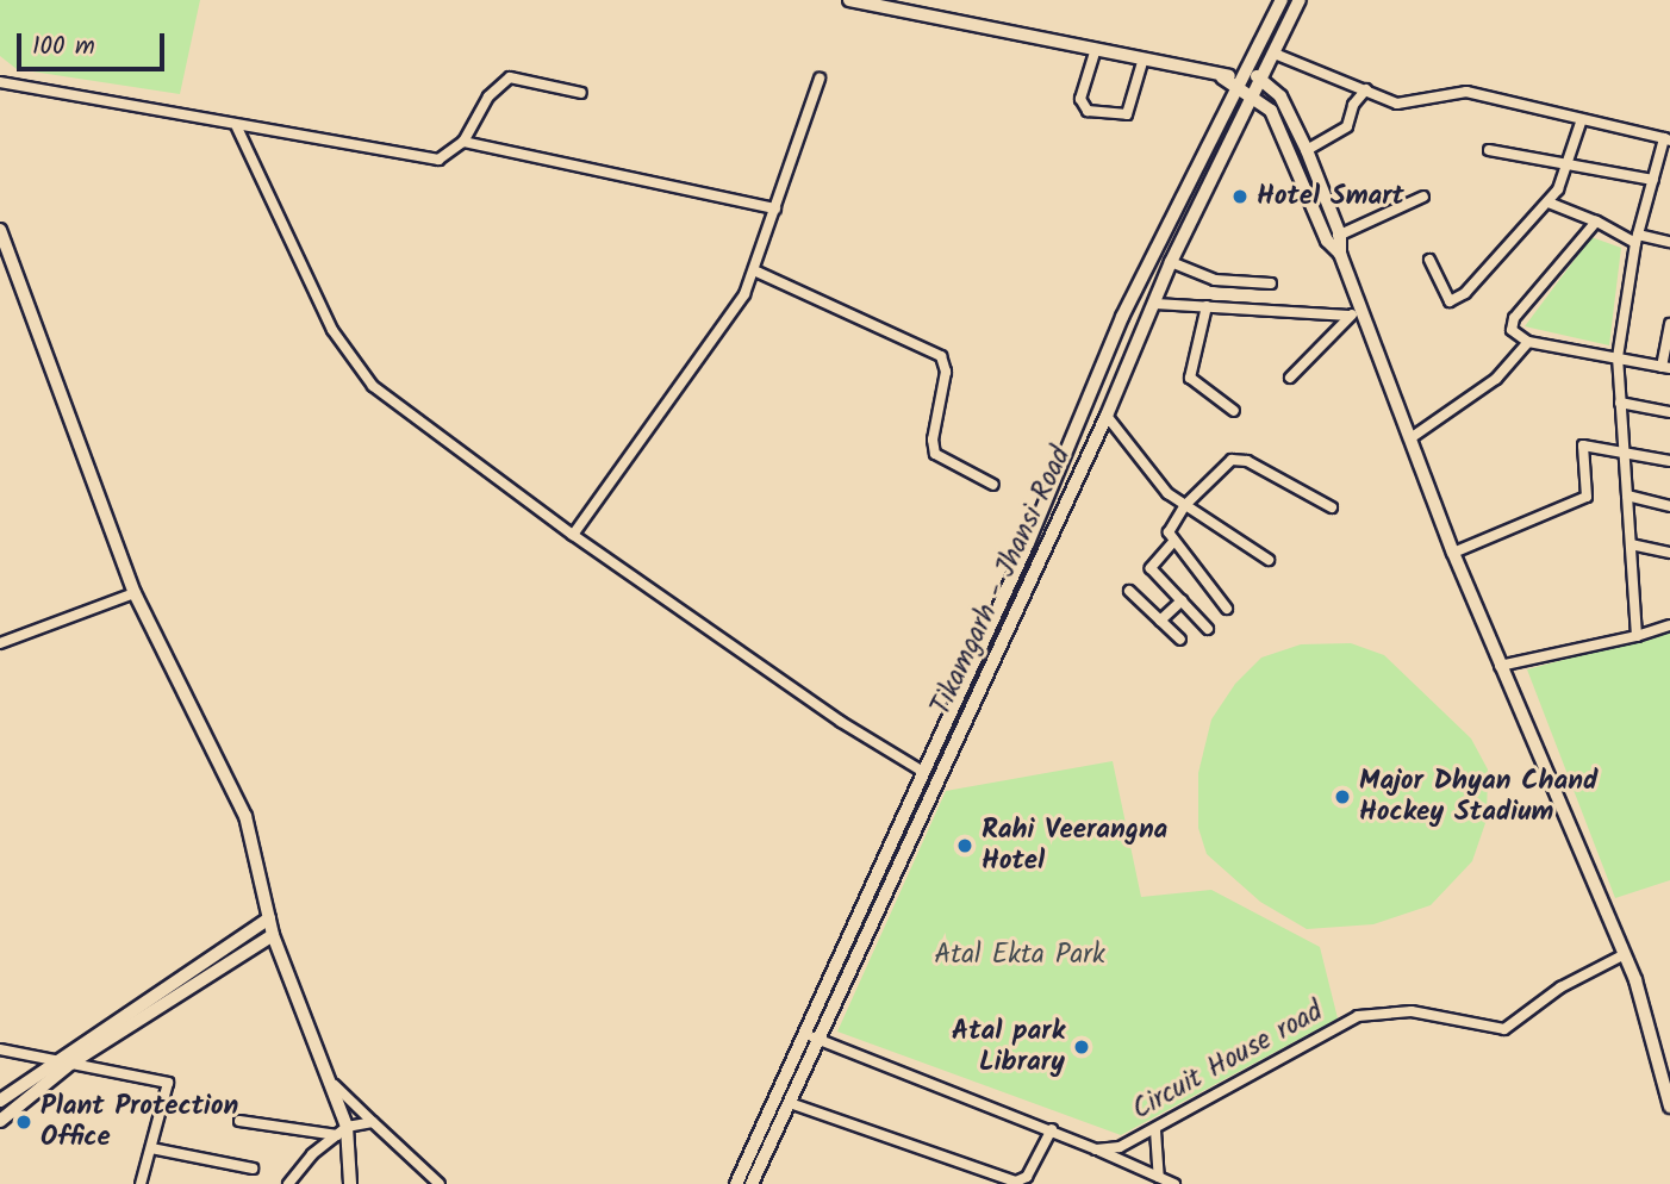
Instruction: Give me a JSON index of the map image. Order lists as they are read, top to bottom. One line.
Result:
{"streets":{"street":["Tikamgarh - Jhansi Road","Circuit House road"]},"parks":["Atal Ekta Park"],"places":["Hotel Smart","Major Dhyan Chand Hockey Stadium","Rahi Veerangna Hotel","Atal park Library","Plant Protection Office"],"scale_bar":"100 m"}
